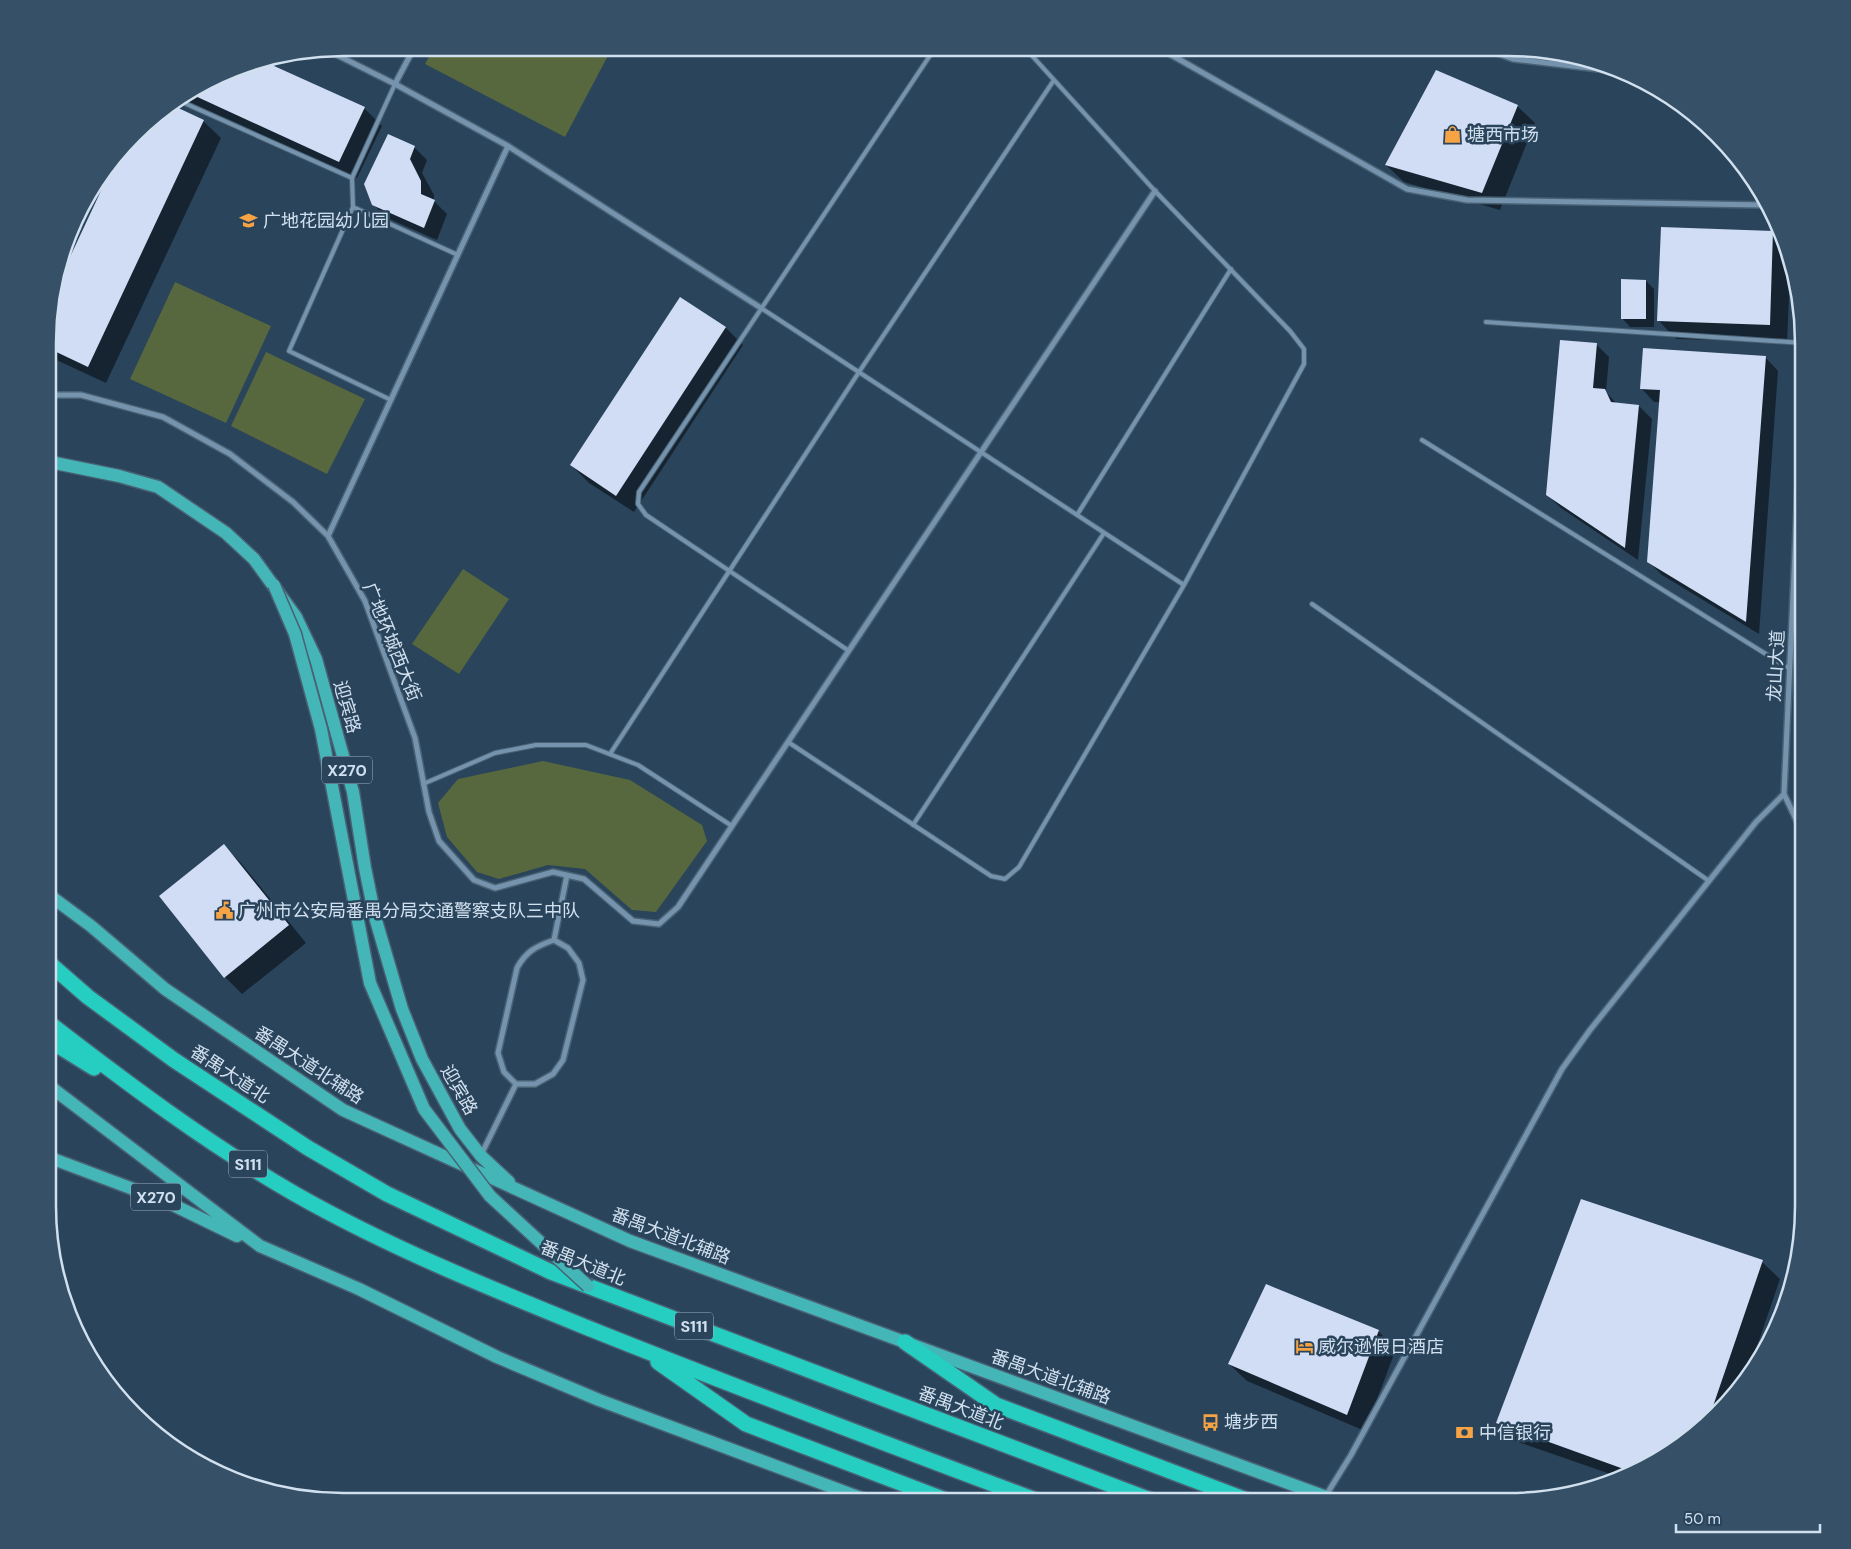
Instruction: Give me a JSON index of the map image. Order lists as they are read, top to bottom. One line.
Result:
{"streets":{"highway":["番禺大道北","S111"],"main road":["迎宾路","X270","番禺大道北辅路"],"street":["广地环城西大街","龙山大道"]},"crossings":[["迎宾路","番禺大道北辅路"]],"places":{"shop":["塘西市场"],"school or university":["广地花园幼儿园"],"public building":["广州市公安局番禺分局交通警察支队三中队"],"hotel":["威尔逊假日酒店"],"bus stop":["塘步西"],"bank":["中信银行"]},"scale_bar":"50 m"}
